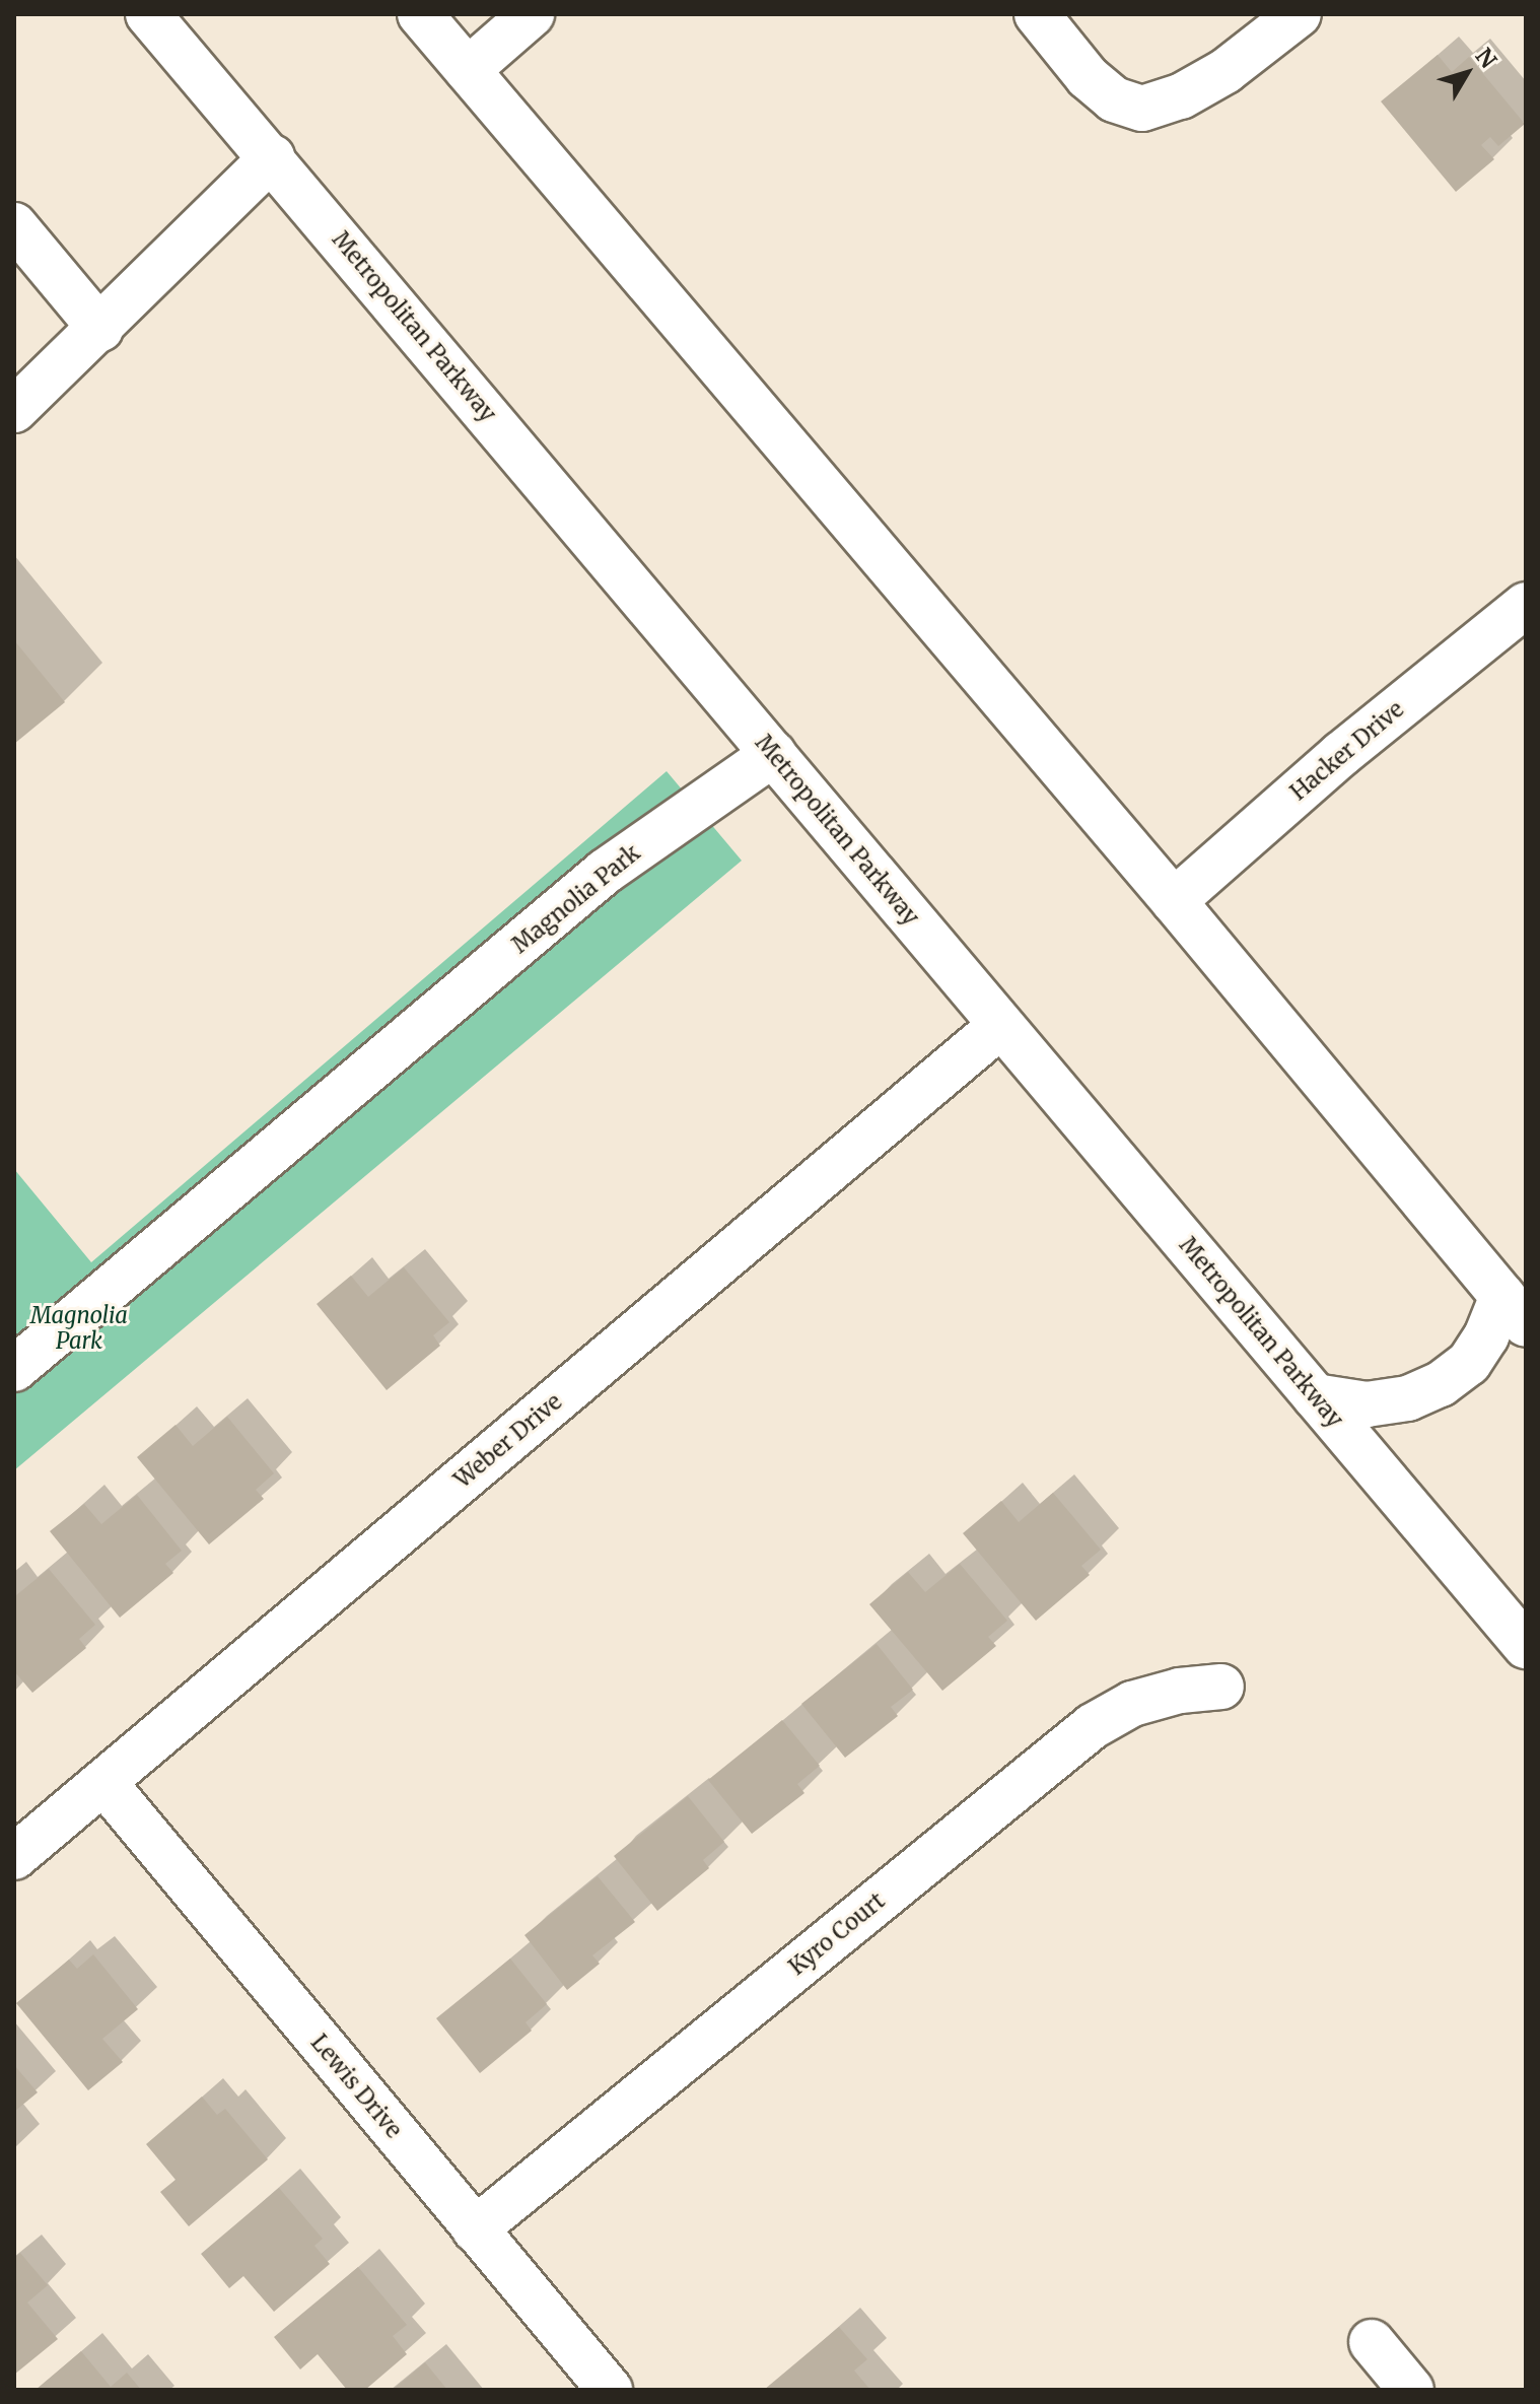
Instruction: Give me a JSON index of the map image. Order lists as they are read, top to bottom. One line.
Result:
{"streets":{"street":["Metropolitan Parkway","Hacker Drive","Magnolia Park","Weber Drive","Kyro Court","Lewis Drive"]},"crossings":[["Metropolitan Parkway","Magnolia Park"],["Metropolitan Parkway","Weber Drive"],["Weber Drive","Lewis Drive"],["Kyro Court","Lewis Drive"]],"parks":["Magnolia Park"],"north":"top right"}
